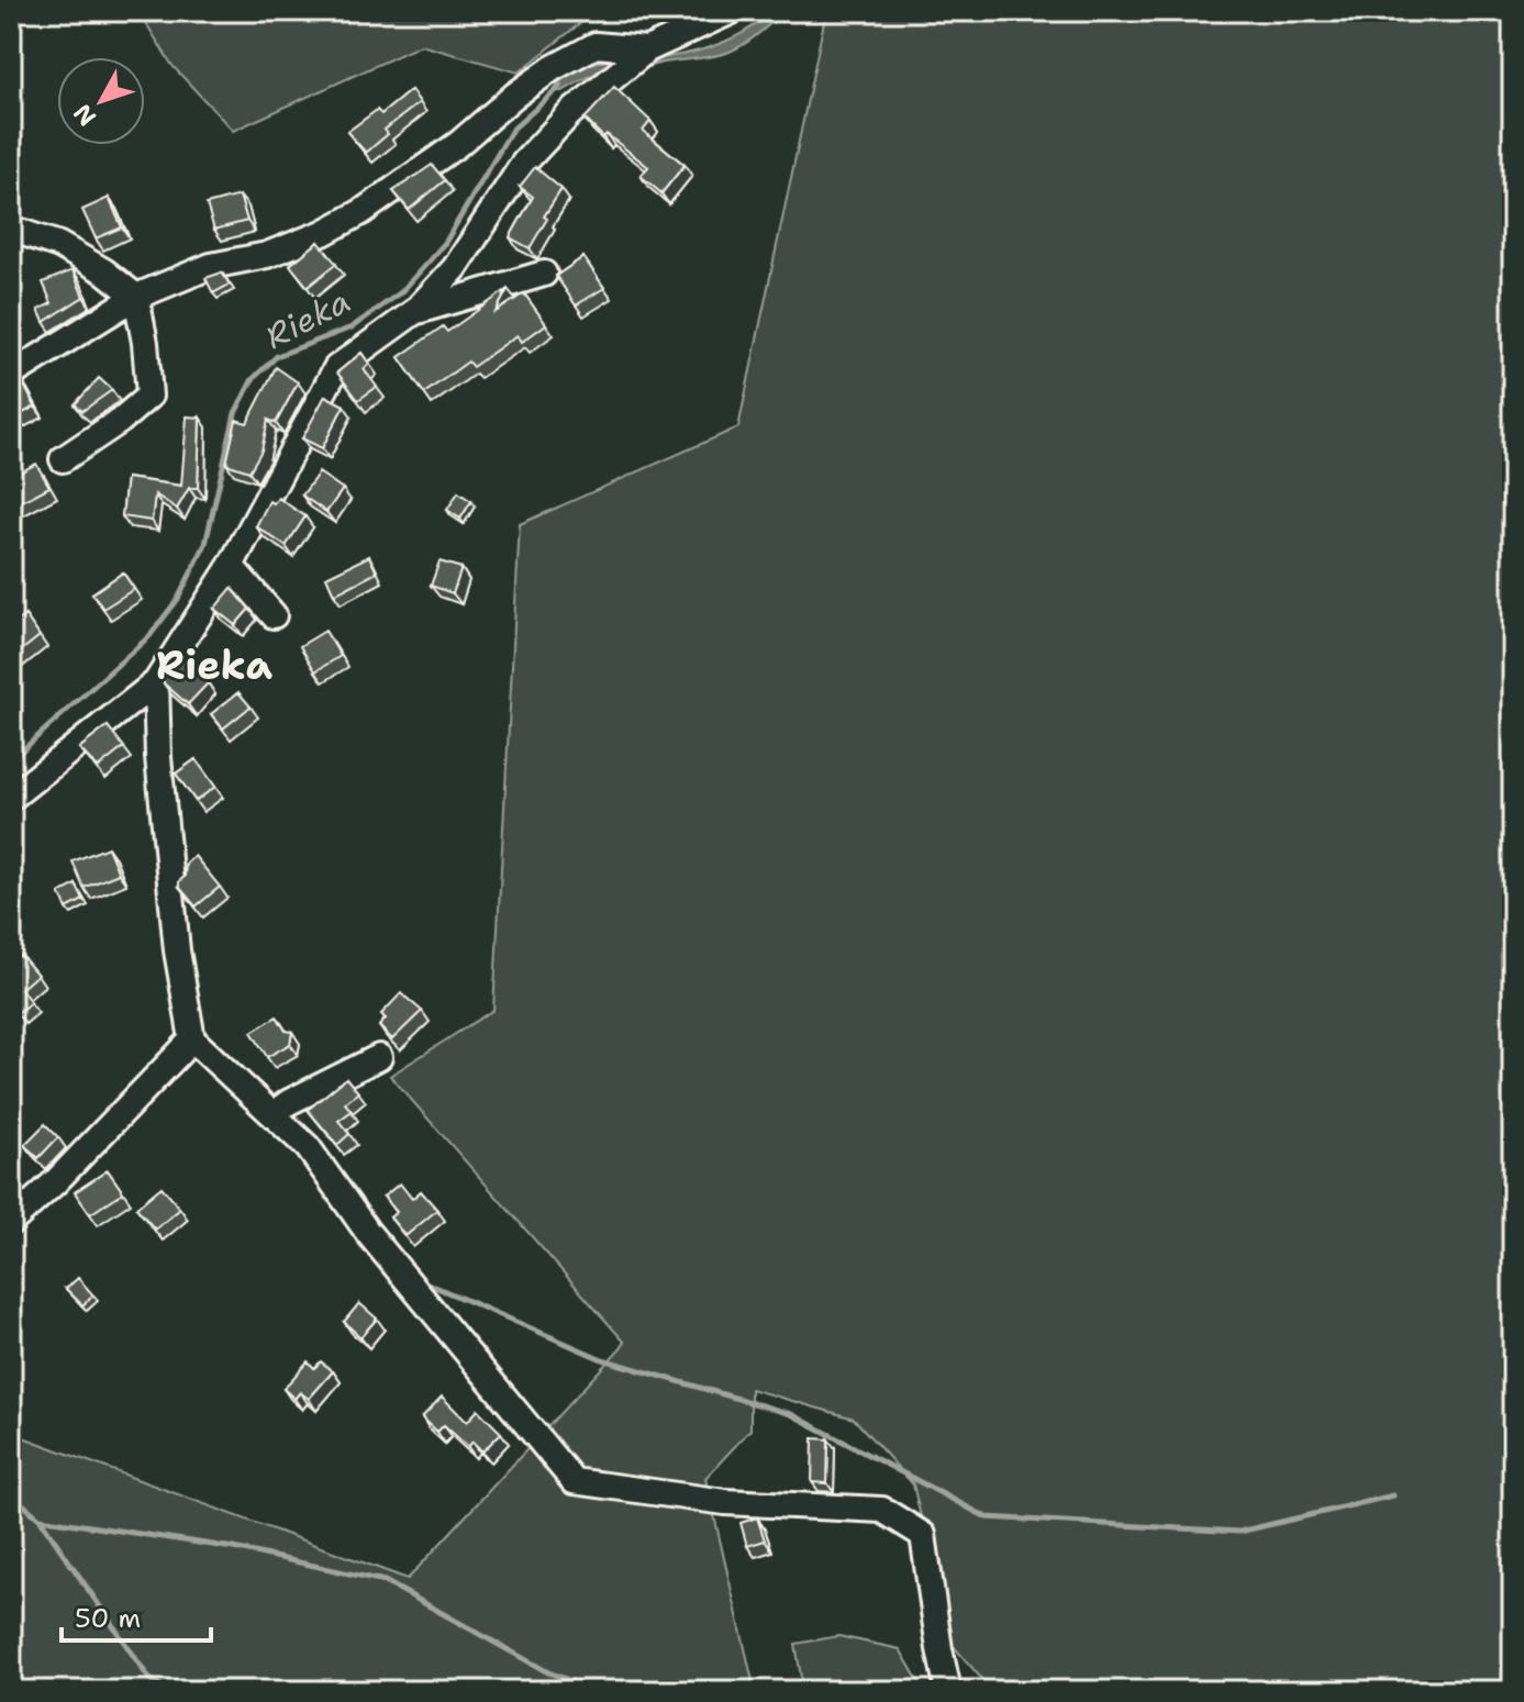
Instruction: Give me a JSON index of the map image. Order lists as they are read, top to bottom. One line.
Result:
{"districts":["Rieka"],"water":["Rieka"],"scale_bar":"50 m","north":"bottom left"}
